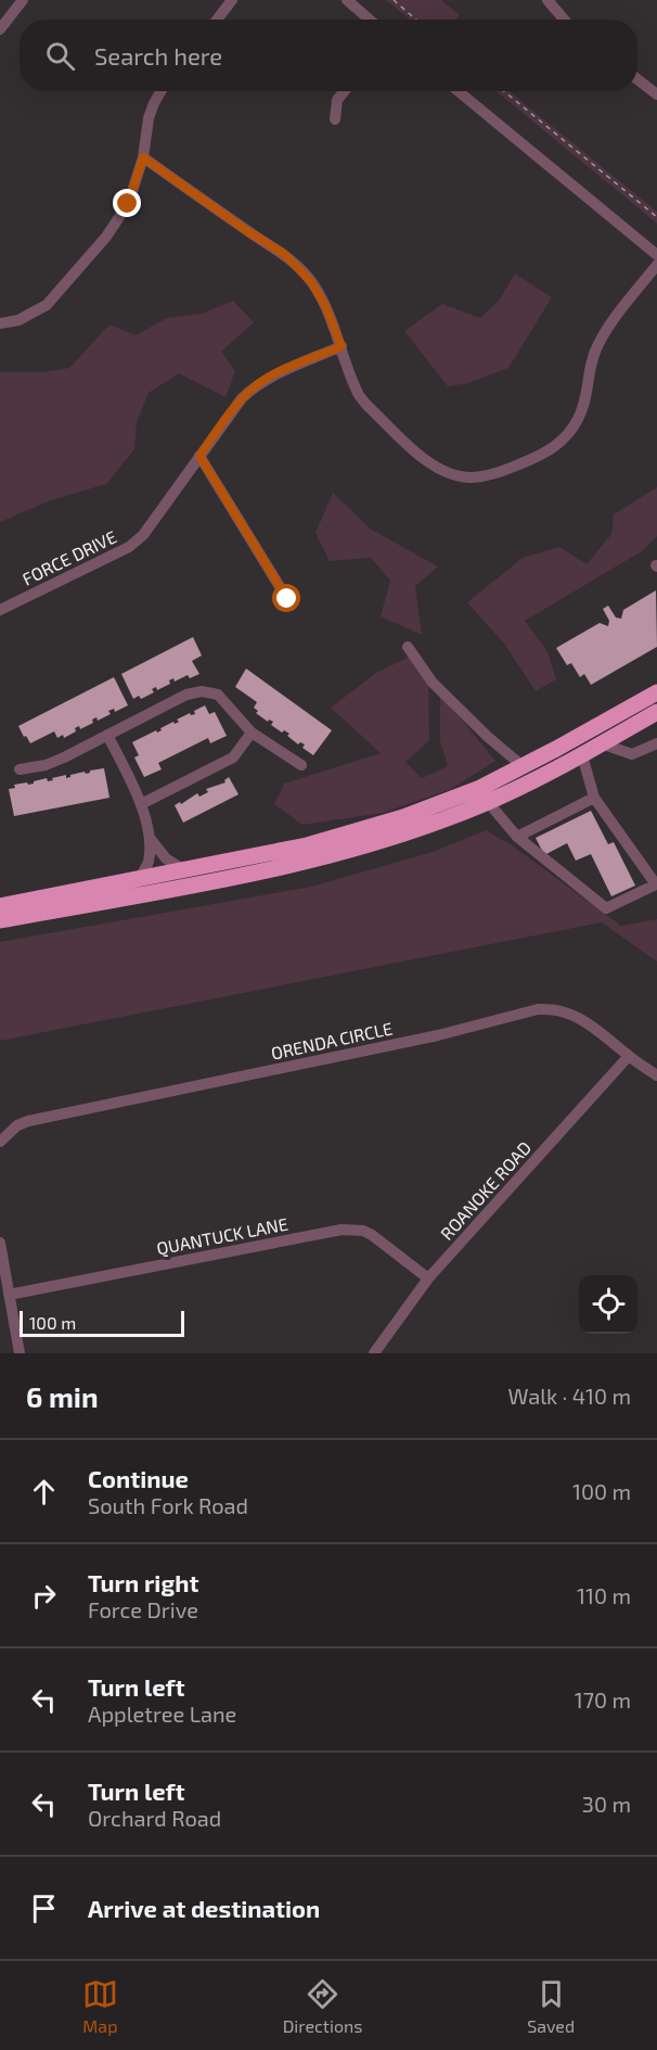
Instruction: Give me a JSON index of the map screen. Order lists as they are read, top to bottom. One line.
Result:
{"streets":{"street":["FORCE DRIVE","ORENDA CIRCLE","ROANOKE ROAD","QUANTUCK LANE"]},"crossings":[["ORENDA CIRCLE","ROANOKE ROAD"],["ROANOKE ROAD","QUANTUCK LANE"]],"scale_bar":"100 m","page":{"search":"Search here","scale":"100 m","heading":["6 min","Walk · 410 m"],"list":[["Continue","South Fork Road","100 m"],["Turn right","Force Drive","110 m"],["Turn left","Appletree Lane","170 m"],["Turn left","Orchard Road","30 m"],"Arrive at destination"],"nav":["Map","Directions","Saved"]}}
